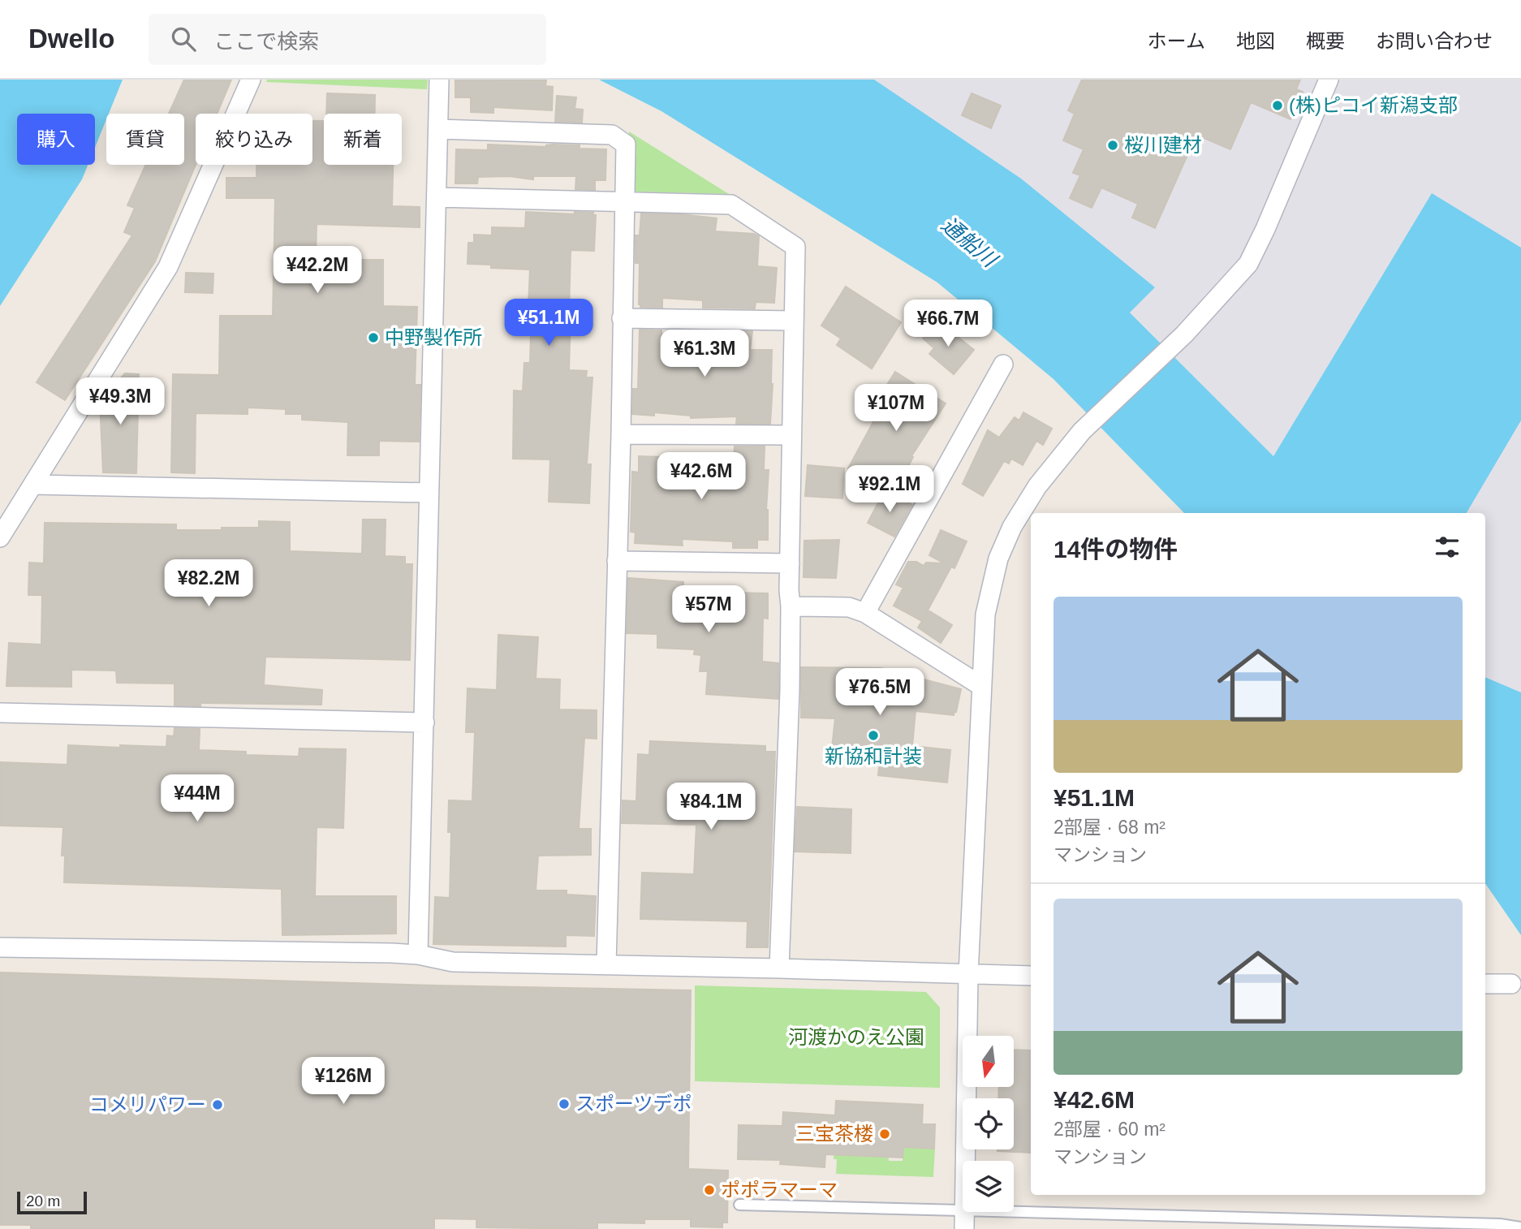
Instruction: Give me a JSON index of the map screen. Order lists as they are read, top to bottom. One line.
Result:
{"water":["通船川"],"parks":["河渡かのえ公園"],"places":["(株)ピコイ新潟支部","桜川建材","中野製作所","新協和計装","スポーツデポ","コメリパワー","三宝茶楼","ポポラマーマ"],"scale_bar":"20 m","north":"bottom","page":{"header":"Dwello","search":"ここで検索","nav":["ホーム","地図","概要","お問い合わせ"],"chip":["購入","賃貸","絞り込み","新着"],"price":["¥42.2M","¥51.1M","¥66.7M","¥61.3M","¥49.3M","¥107M","¥42.6M","¥92.1M","¥82.2M","¥57M","¥76.5M","¥44M","¥84.1M","¥126M"],"heading":"14件の物件","list":[{"name":"¥51.1M","note":"2部屋 · 68 m² · マンション"},{"name":"¥42.6M","note":"2部屋 · 60 m² · マンション"}],"scale":"20 m"}}
